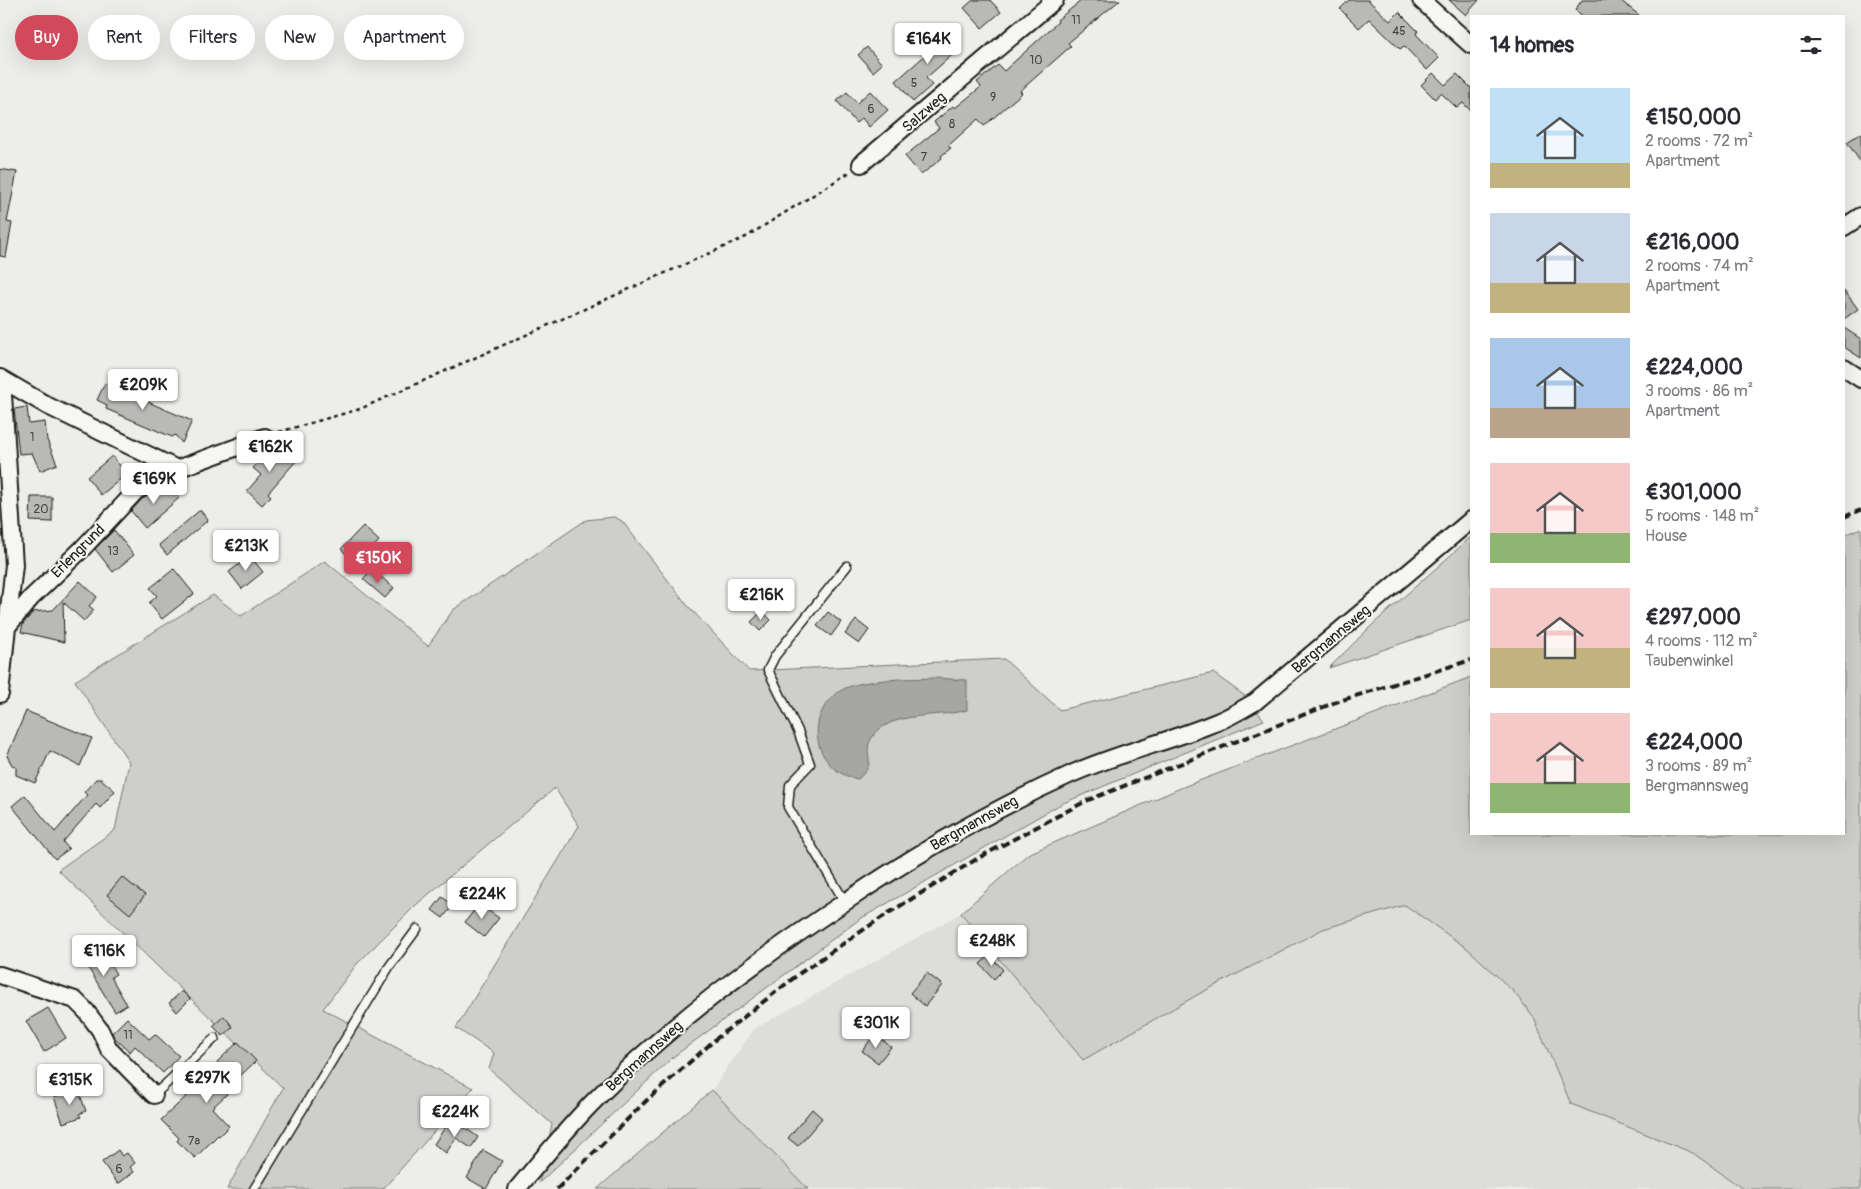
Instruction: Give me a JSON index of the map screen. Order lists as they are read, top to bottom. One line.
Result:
{"streets":{"street":["Salzweg","Erlengrund","Bergmannsweg"]},"house_numbers":["11","45","10","5","9","6","8","7","1","20","13","11","7a","6"],"page":{"chip":["Buy","Rent","Filters","New","Apartment"],"heading":"14 homes","price":["€164K","€209K","€162K","€169K","€213K","€150K","€216K","€224K","€248K","€116K","€301K","€297K","€315K","€224K"],"list":[{"name":"€150,000","note":"2 rooms · 72 m² · Apartment"},{"name":"€216,000","note":"2 rooms · 74 m² · Apartment"},{"name":"€224,000","note":"3 rooms · 86 m² · Apartment"},{"name":"€301,000","note":"5 rooms · 148 m² · House"},{"name":"€297,000","note":"4 rooms · 112 m² · Taubenwinkel"},{"name":"€224,000","note":"3 rooms · 89 m² · Bergmannsweg"}]}}
